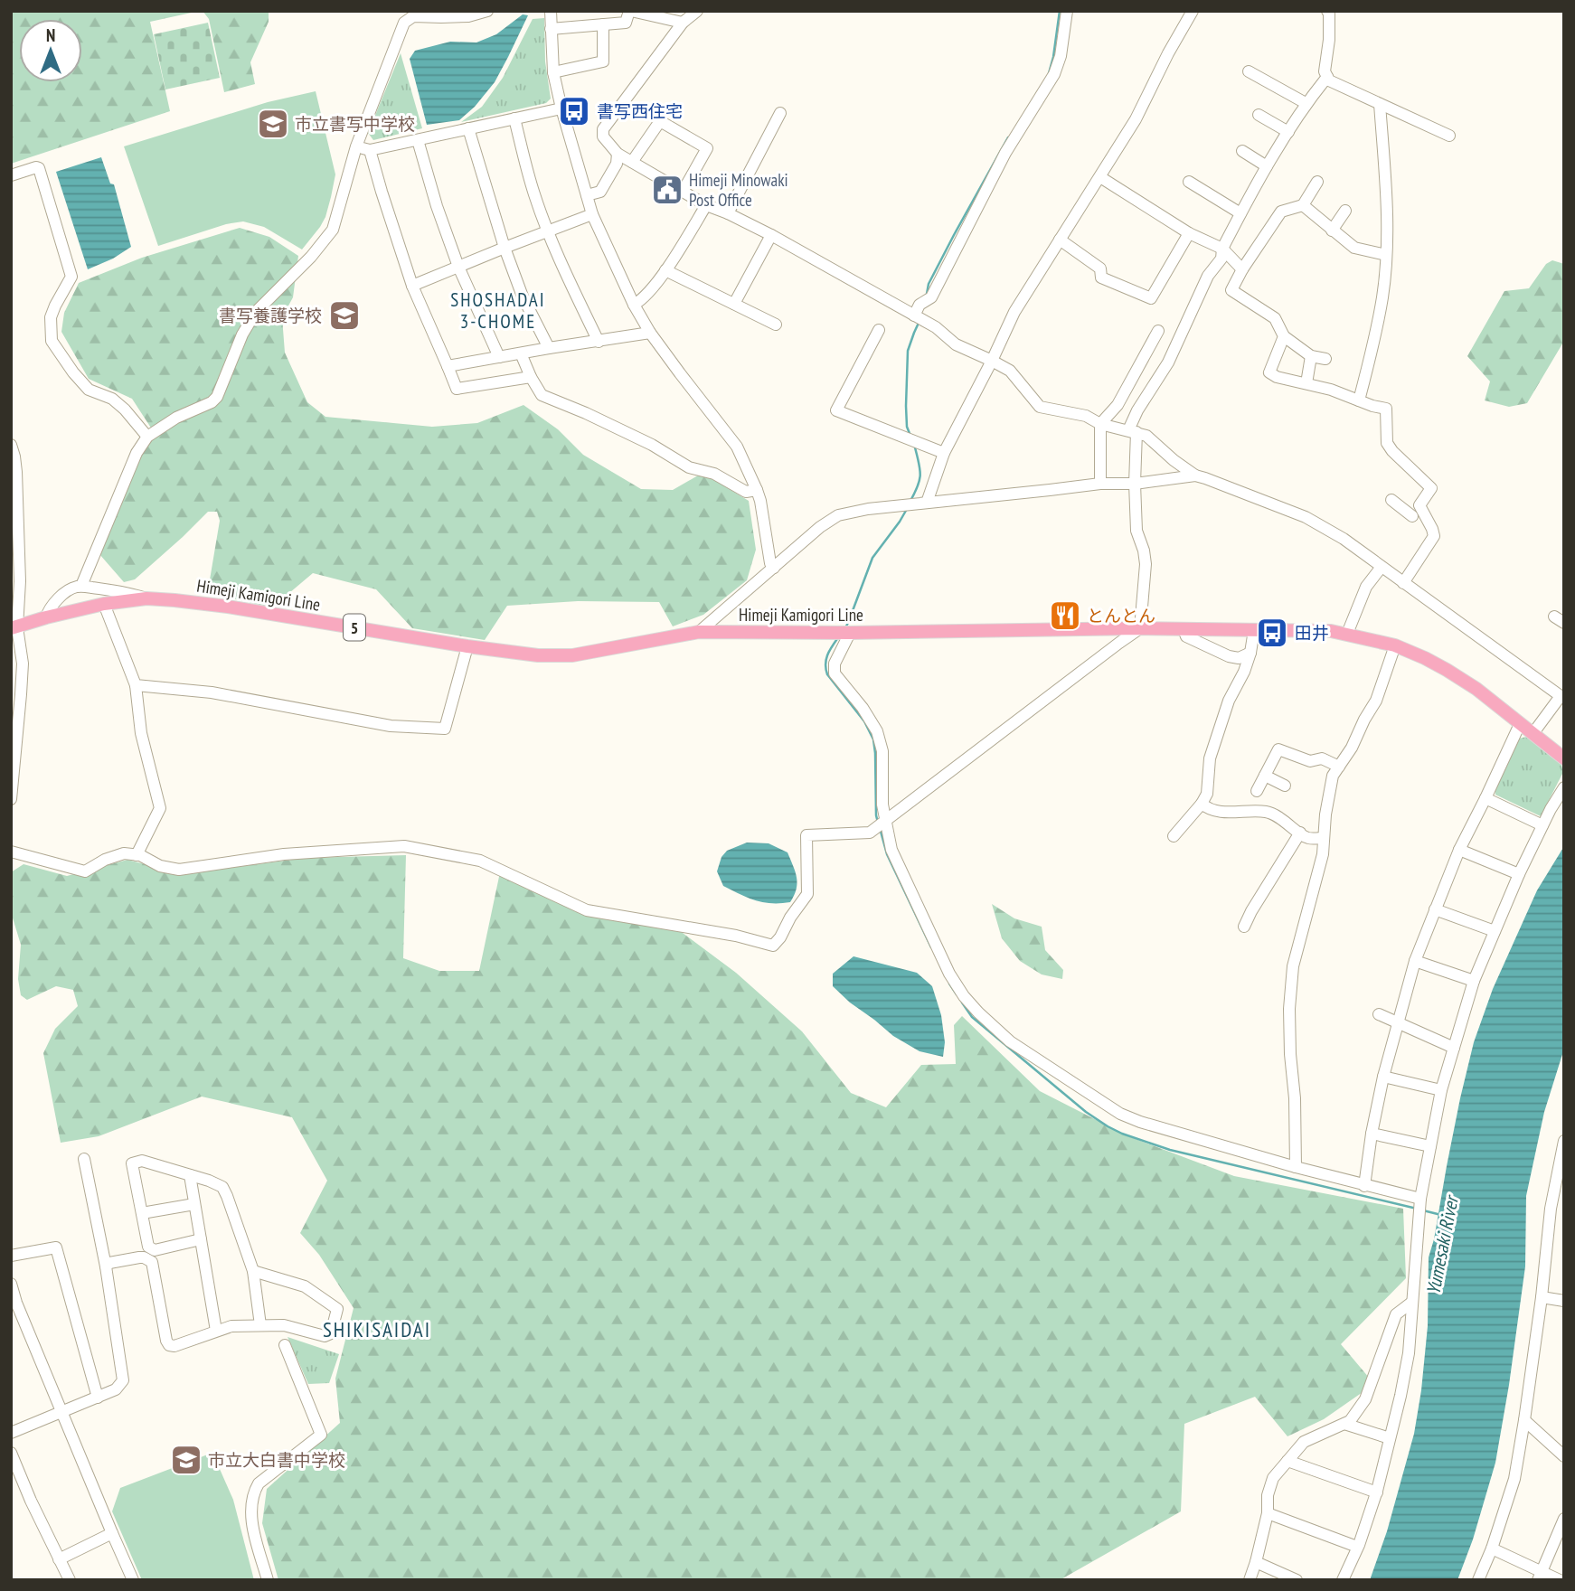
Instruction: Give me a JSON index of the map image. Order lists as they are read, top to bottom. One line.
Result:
{"streets":{"main road":["Himeji Kamigori Line","5"]},"districts":["SHOSHADAI 3-CHOME","SHIKISAIDAI"],"water":["Yumesaki River"],"places":{"bus stop":["書写西住宅","田井"],"school or university":["市立書写中学校","書写養護学校","市立大白書中学校"],"public building":["Himeji Minowaki Post Office"],"restaurant":["とんとん"]},"north":"top"}
